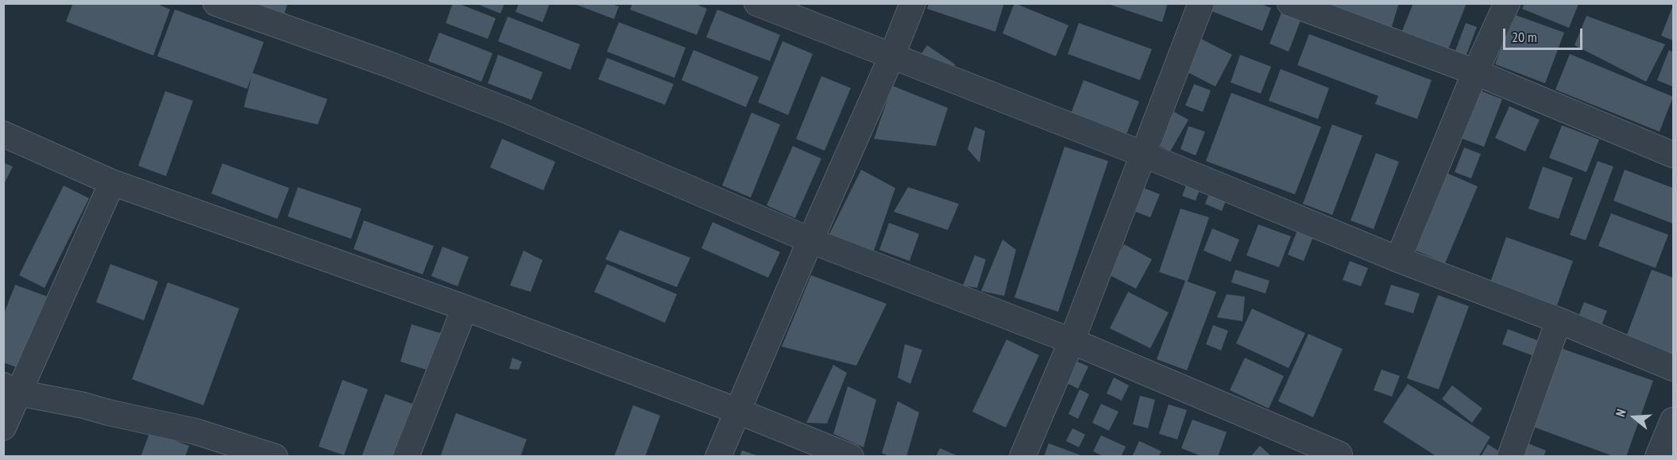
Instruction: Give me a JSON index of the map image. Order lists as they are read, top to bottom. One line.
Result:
{"scale_bar":"20 m","north":"left"}
